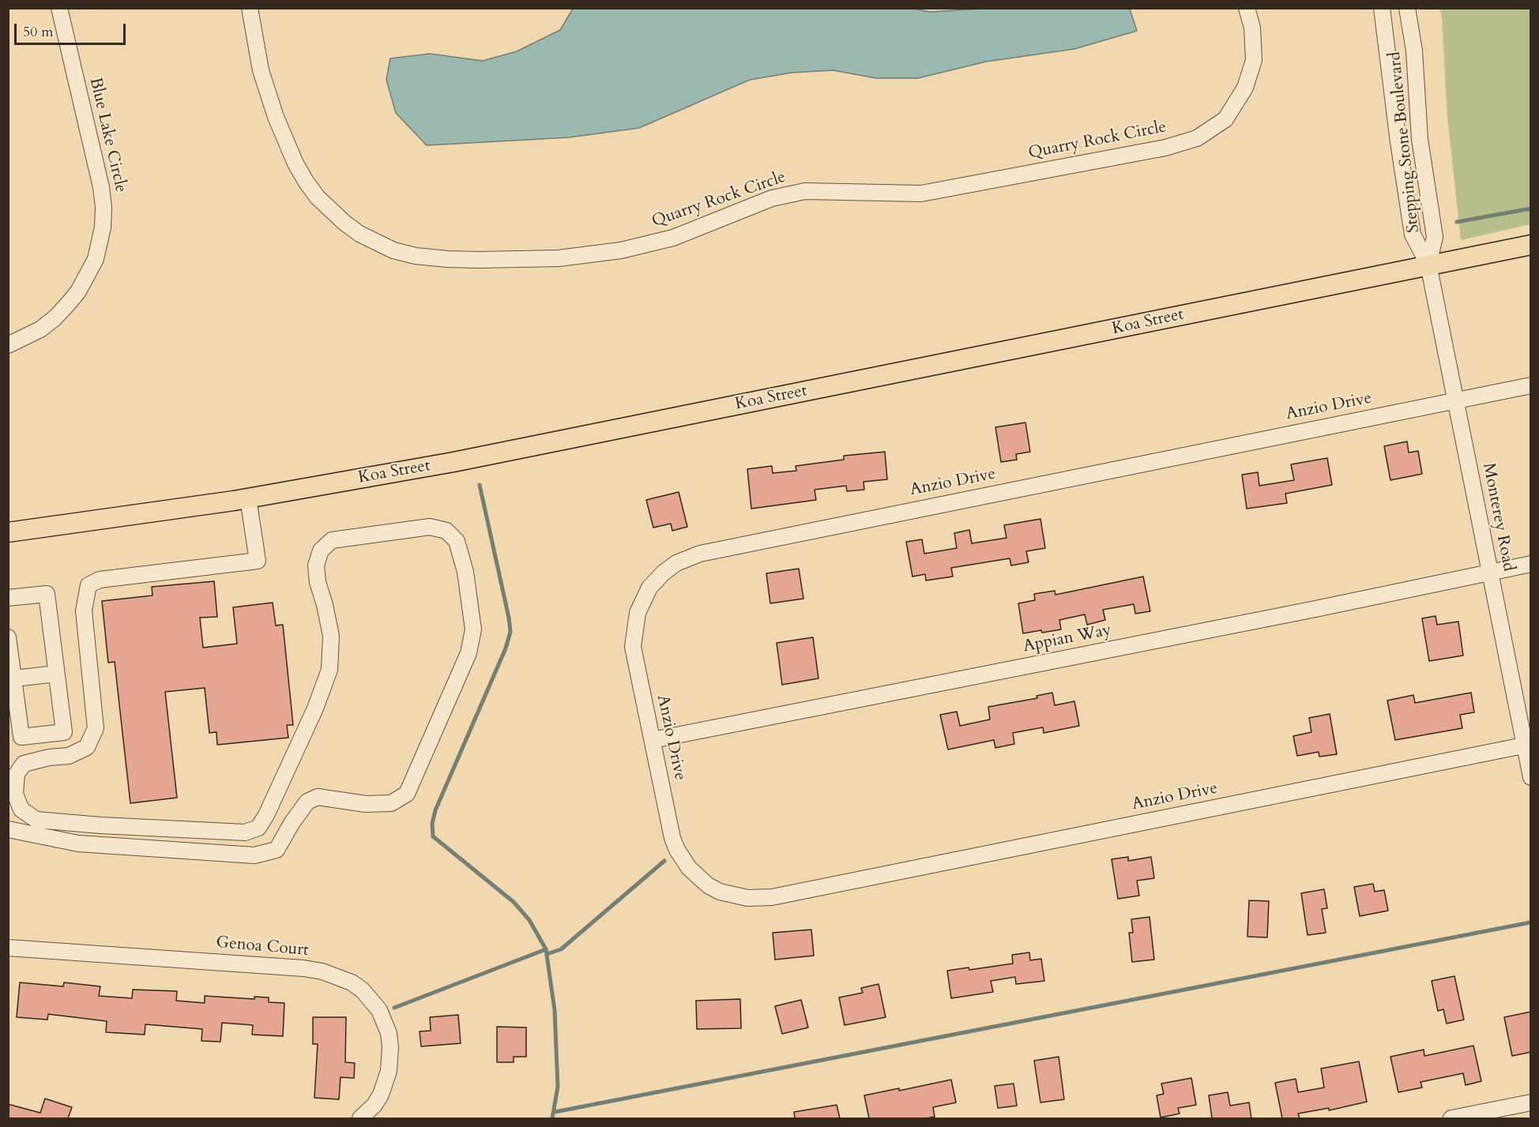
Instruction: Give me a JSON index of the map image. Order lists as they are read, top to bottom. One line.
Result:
{"streets":{"main road":["Koa Street"],"street":["Blue Lake Circle","Quarry Rock Circle","Stepping Stone Boulevard","Anzio Drive","Monterey Road","Appian Way","Genoa Court"]},"crossings":[["Stepping Stone Boulevard","Koa Street"],["Stepping Stone Boulevard","Monterey Road"],["Koa Street","Monterey Road"],["Anzio Drive","Monterey Road"],["Anzio Drive","Appian Way"],["Monterey Road","Appian Way"]],"scale_bar":"50 m"}
